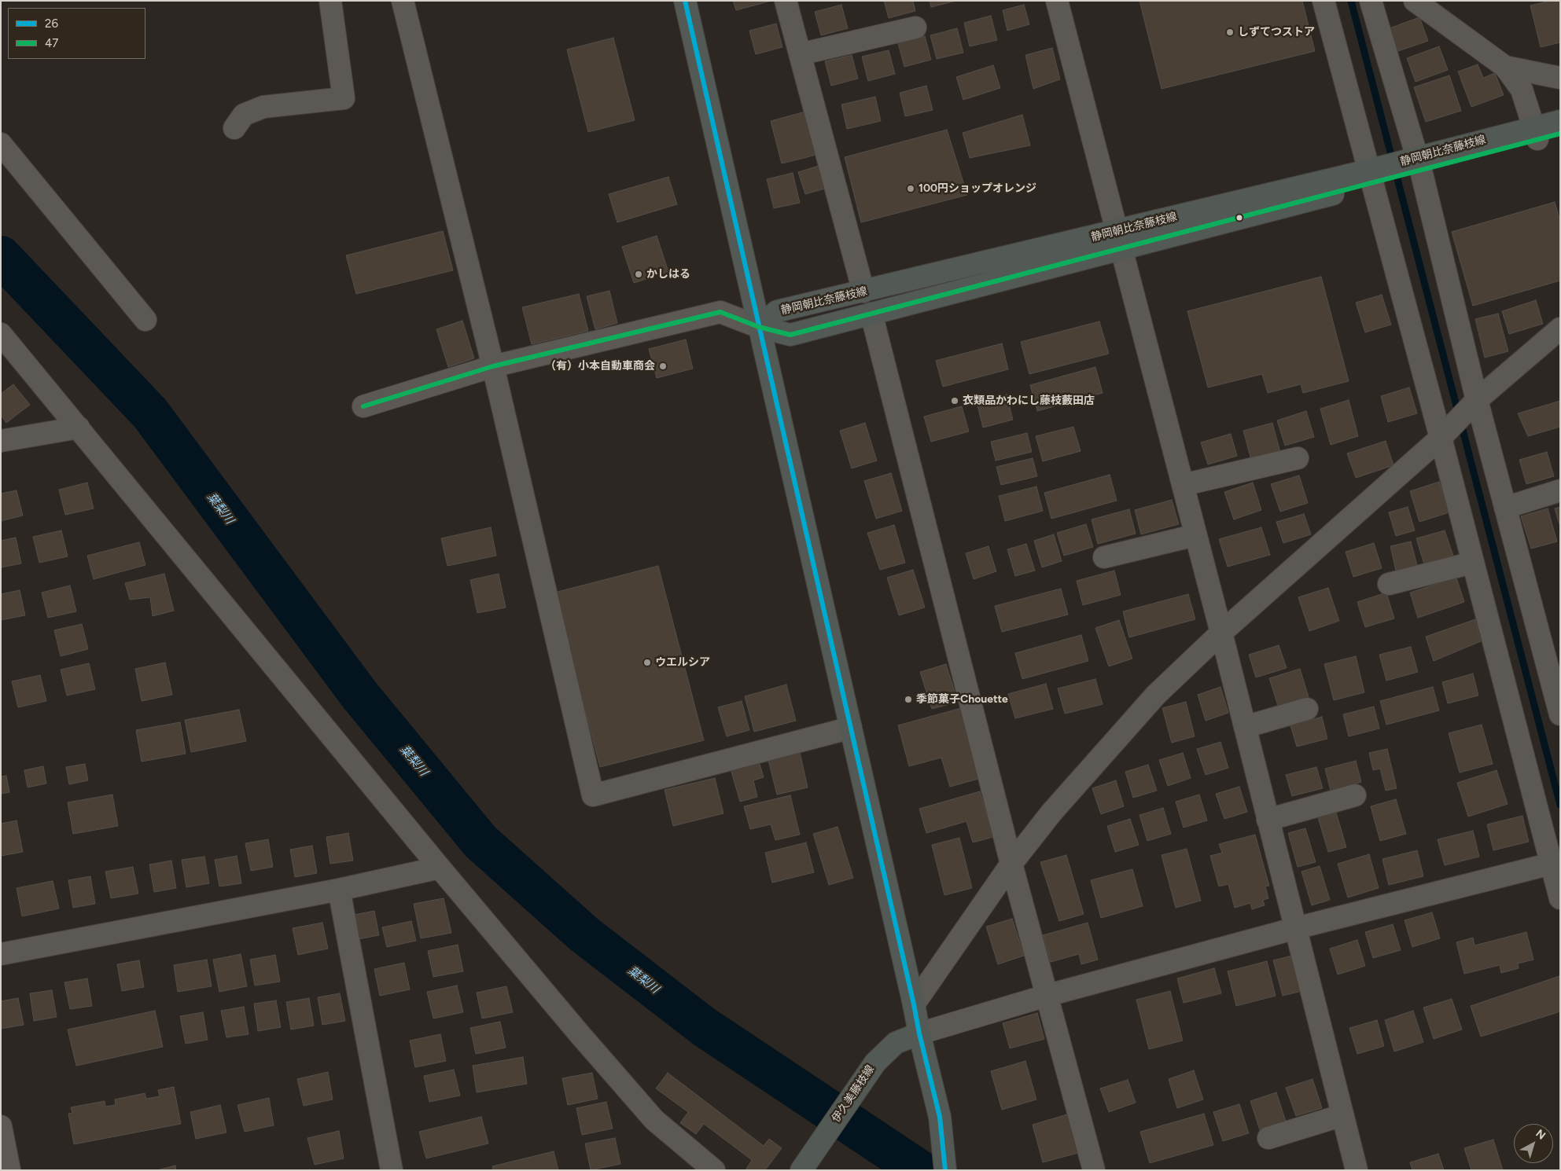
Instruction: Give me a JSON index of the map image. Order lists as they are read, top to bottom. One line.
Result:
{"streets":{"main road":["静岡朝比奈藤枝線","伊久美藤枝線"]},"water":["葉梨川"],"places":["しずてつストア","100円ショップオレンジ","かしはる","（有）小本自動車商会","衣類品かわにし藤枝藪田店","ウエルシア","季節菓子Chouette"],"lines":["transit line 26","transit line 47"],"legend":["26","47"],"north":"top right"}
